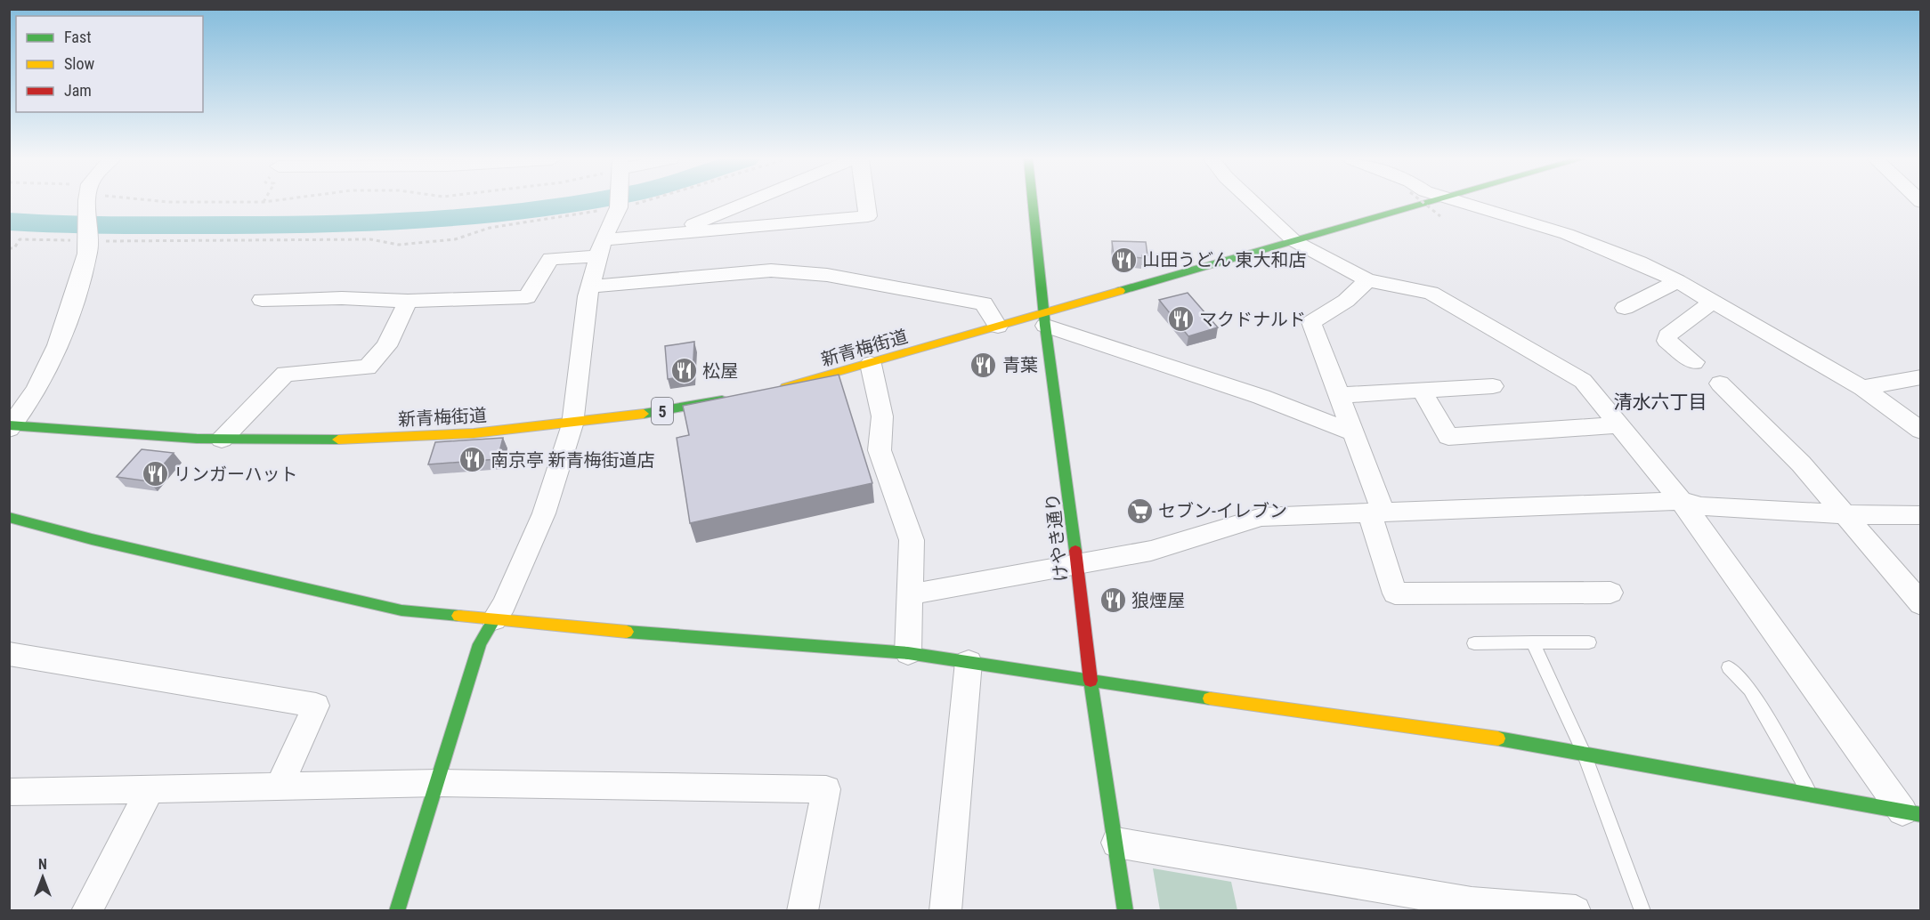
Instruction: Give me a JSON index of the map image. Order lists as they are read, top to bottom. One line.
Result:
{"streets":{"street":["新青梅街道","5","けやき通り"]},"crossings":[["新青梅街道","けやき通り"]],"districts":["清水六丁目"],"places":{"restaurant":["山田うどん 東大和店","マクドナルド","青葉","松屋","南京亭 新青梅街道店","リンガーハット","狼煙屋"],"supermarket":["セブン-イレブン"]},"legend":["Fast","Slow","Jam"],"north":"top"}
